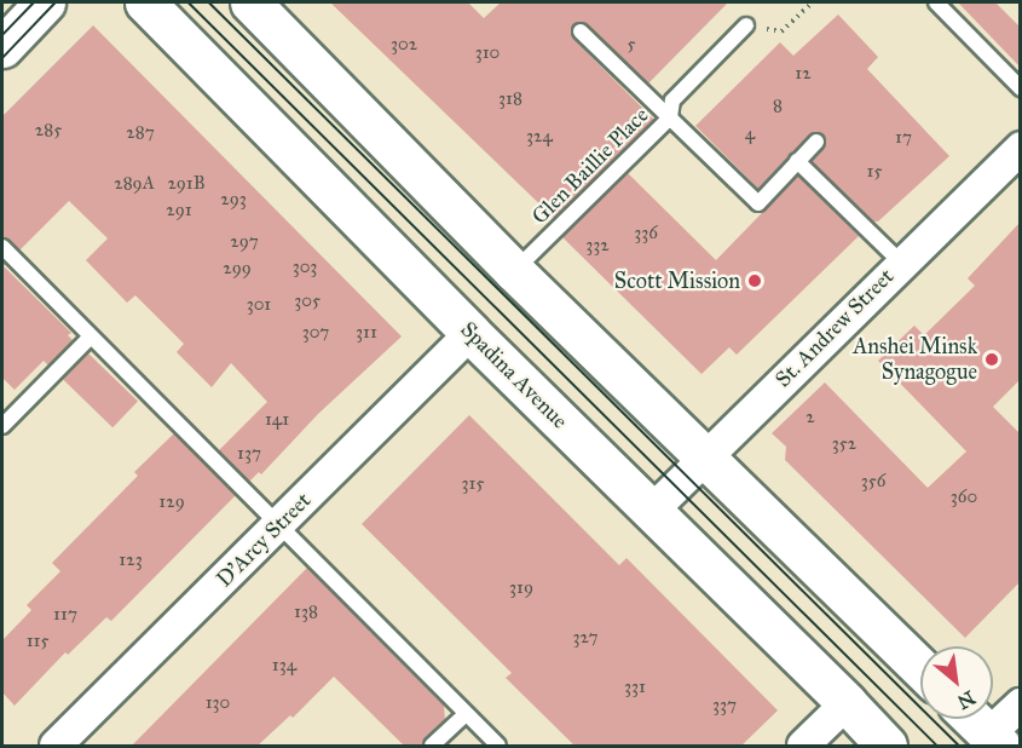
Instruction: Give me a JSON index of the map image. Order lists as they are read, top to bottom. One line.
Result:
{"streets":{"main road":["Spadina Avenue"],"street":["St. Andrew Street","D'Arcy Street"],"lane":["Glen Baillie Place"]},"crossings":[["St. Andrew Street","Spadina Avenue"],["Spadina Avenue","D'Arcy Street"]],"places":["Scott Mission","Anshei Minsk Synagogue"],"house_numbers":["302","5","310","12","318","8","285","287","4","324","17","15","289A","291B","293","291","336","297","332","303","299","305","301","307","311","2","141","352","137","356","315","360","129","123","319","138","117","327","115","134","331","130","337"],"north":"bottom right"}
